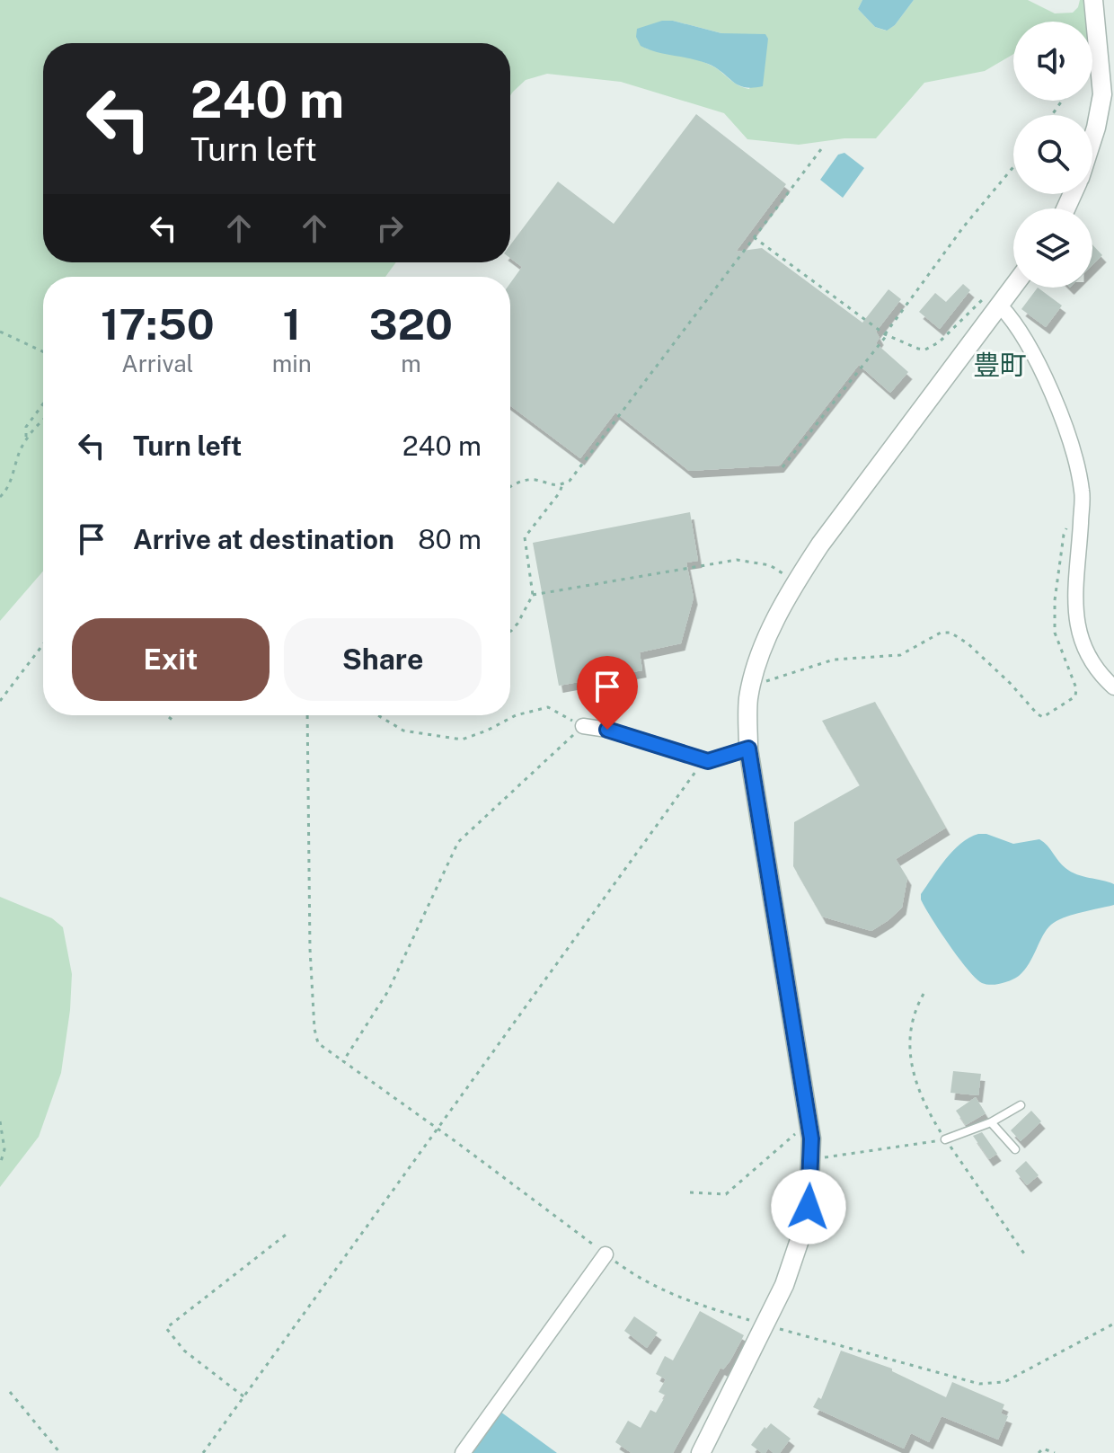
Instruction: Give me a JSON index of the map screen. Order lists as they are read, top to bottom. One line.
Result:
{"districts":["豊町"],"page":{"turn":["240 m","Turn left"],"eta":["17:50","Arrival","1","min","320","m"],"list":[{"name":"Turn left","value":"240 m"},{"name":"Arrive at destination","value":"80 m"}],"buttons":["Exit","Share"]}}
